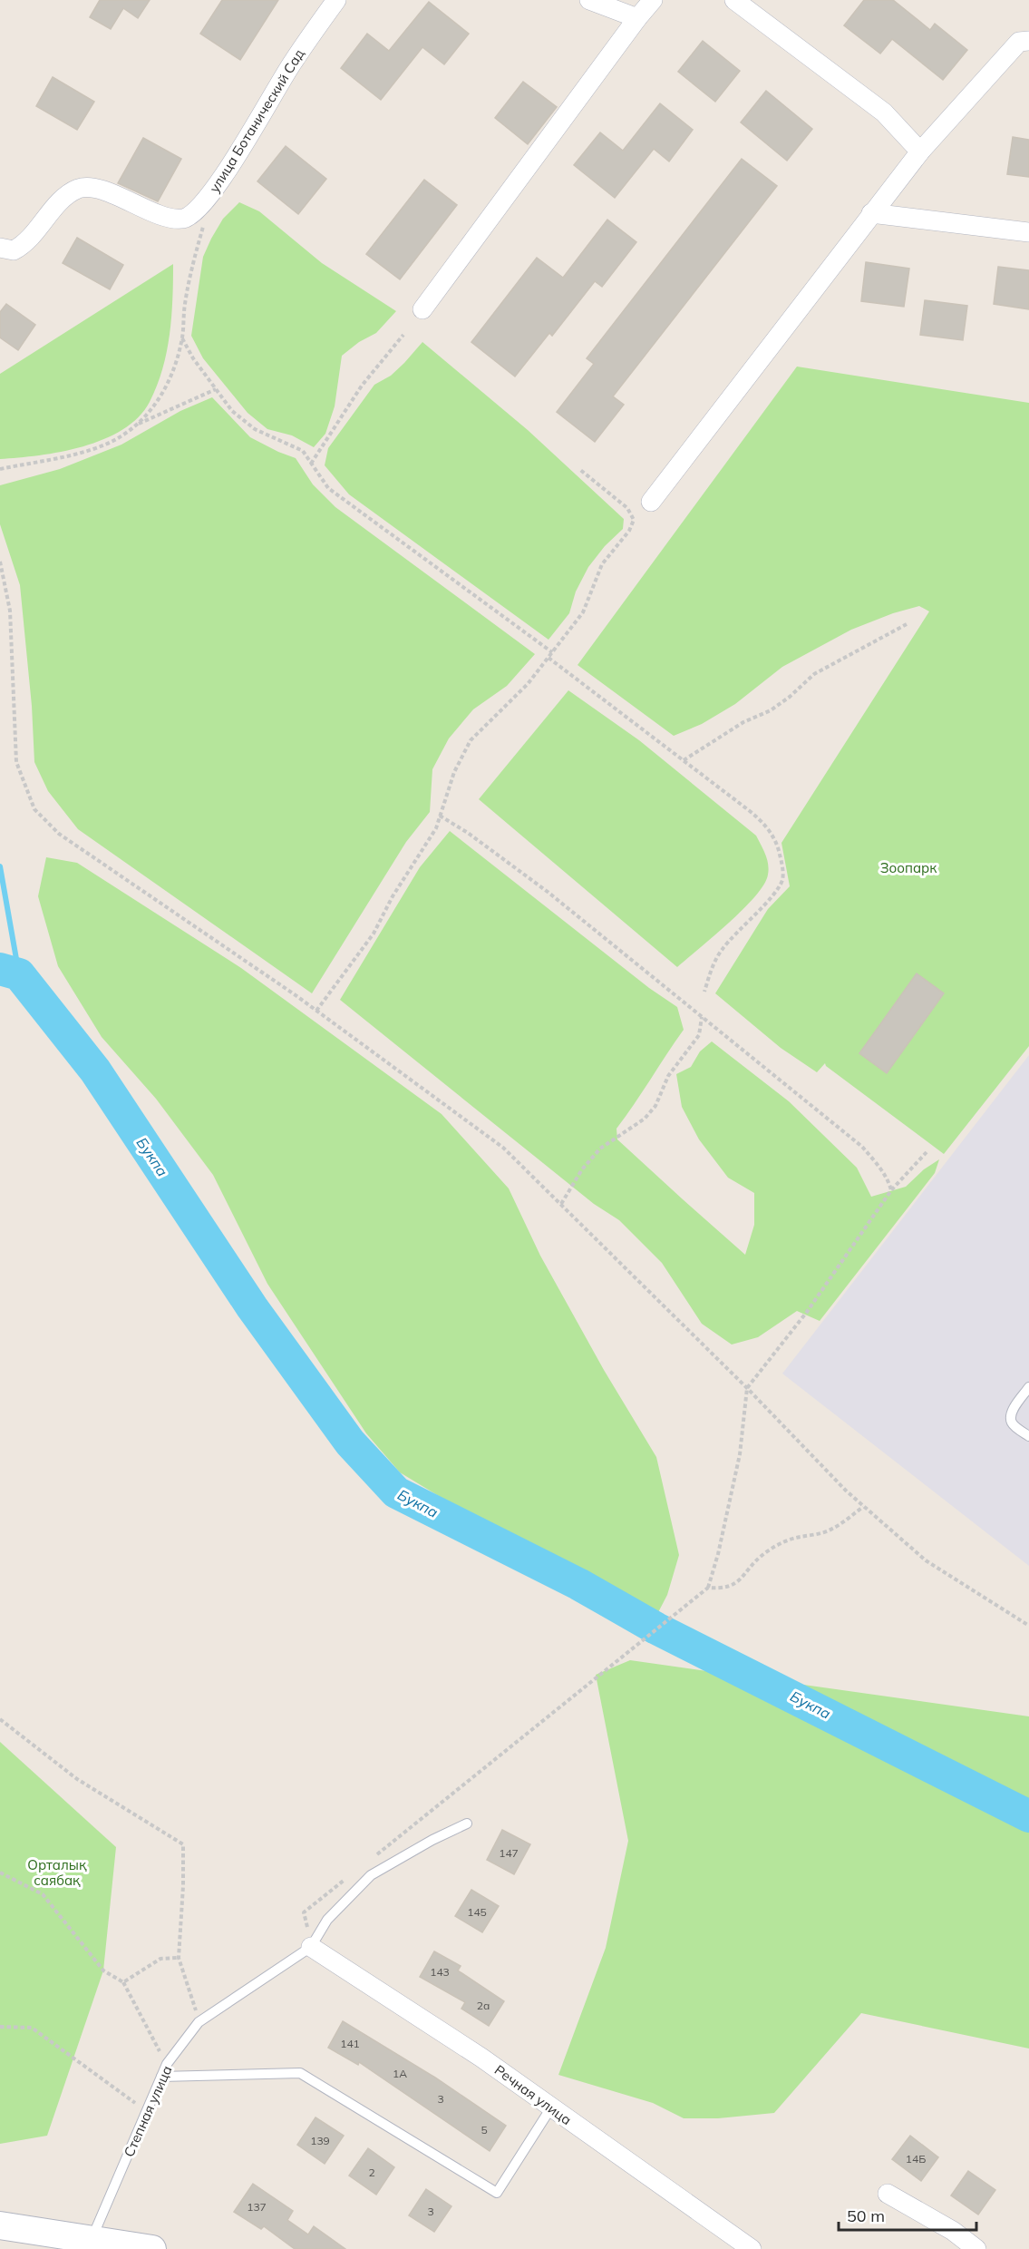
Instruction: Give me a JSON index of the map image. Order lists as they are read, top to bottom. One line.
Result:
{"streets":{"street":["улица Ботанический Сад","Речная улица"],"lane":["Степная улица"]},"crossings":[["Речная улица","Степная улица"]],"water":["Букпа"],"parks":["Зоопарк","Орталық саябақ"],"house_numbers":["147","145","143","2а","141","1А","3","5","139","14Б","2","137","3"],"scale_bar":"50 m"}
